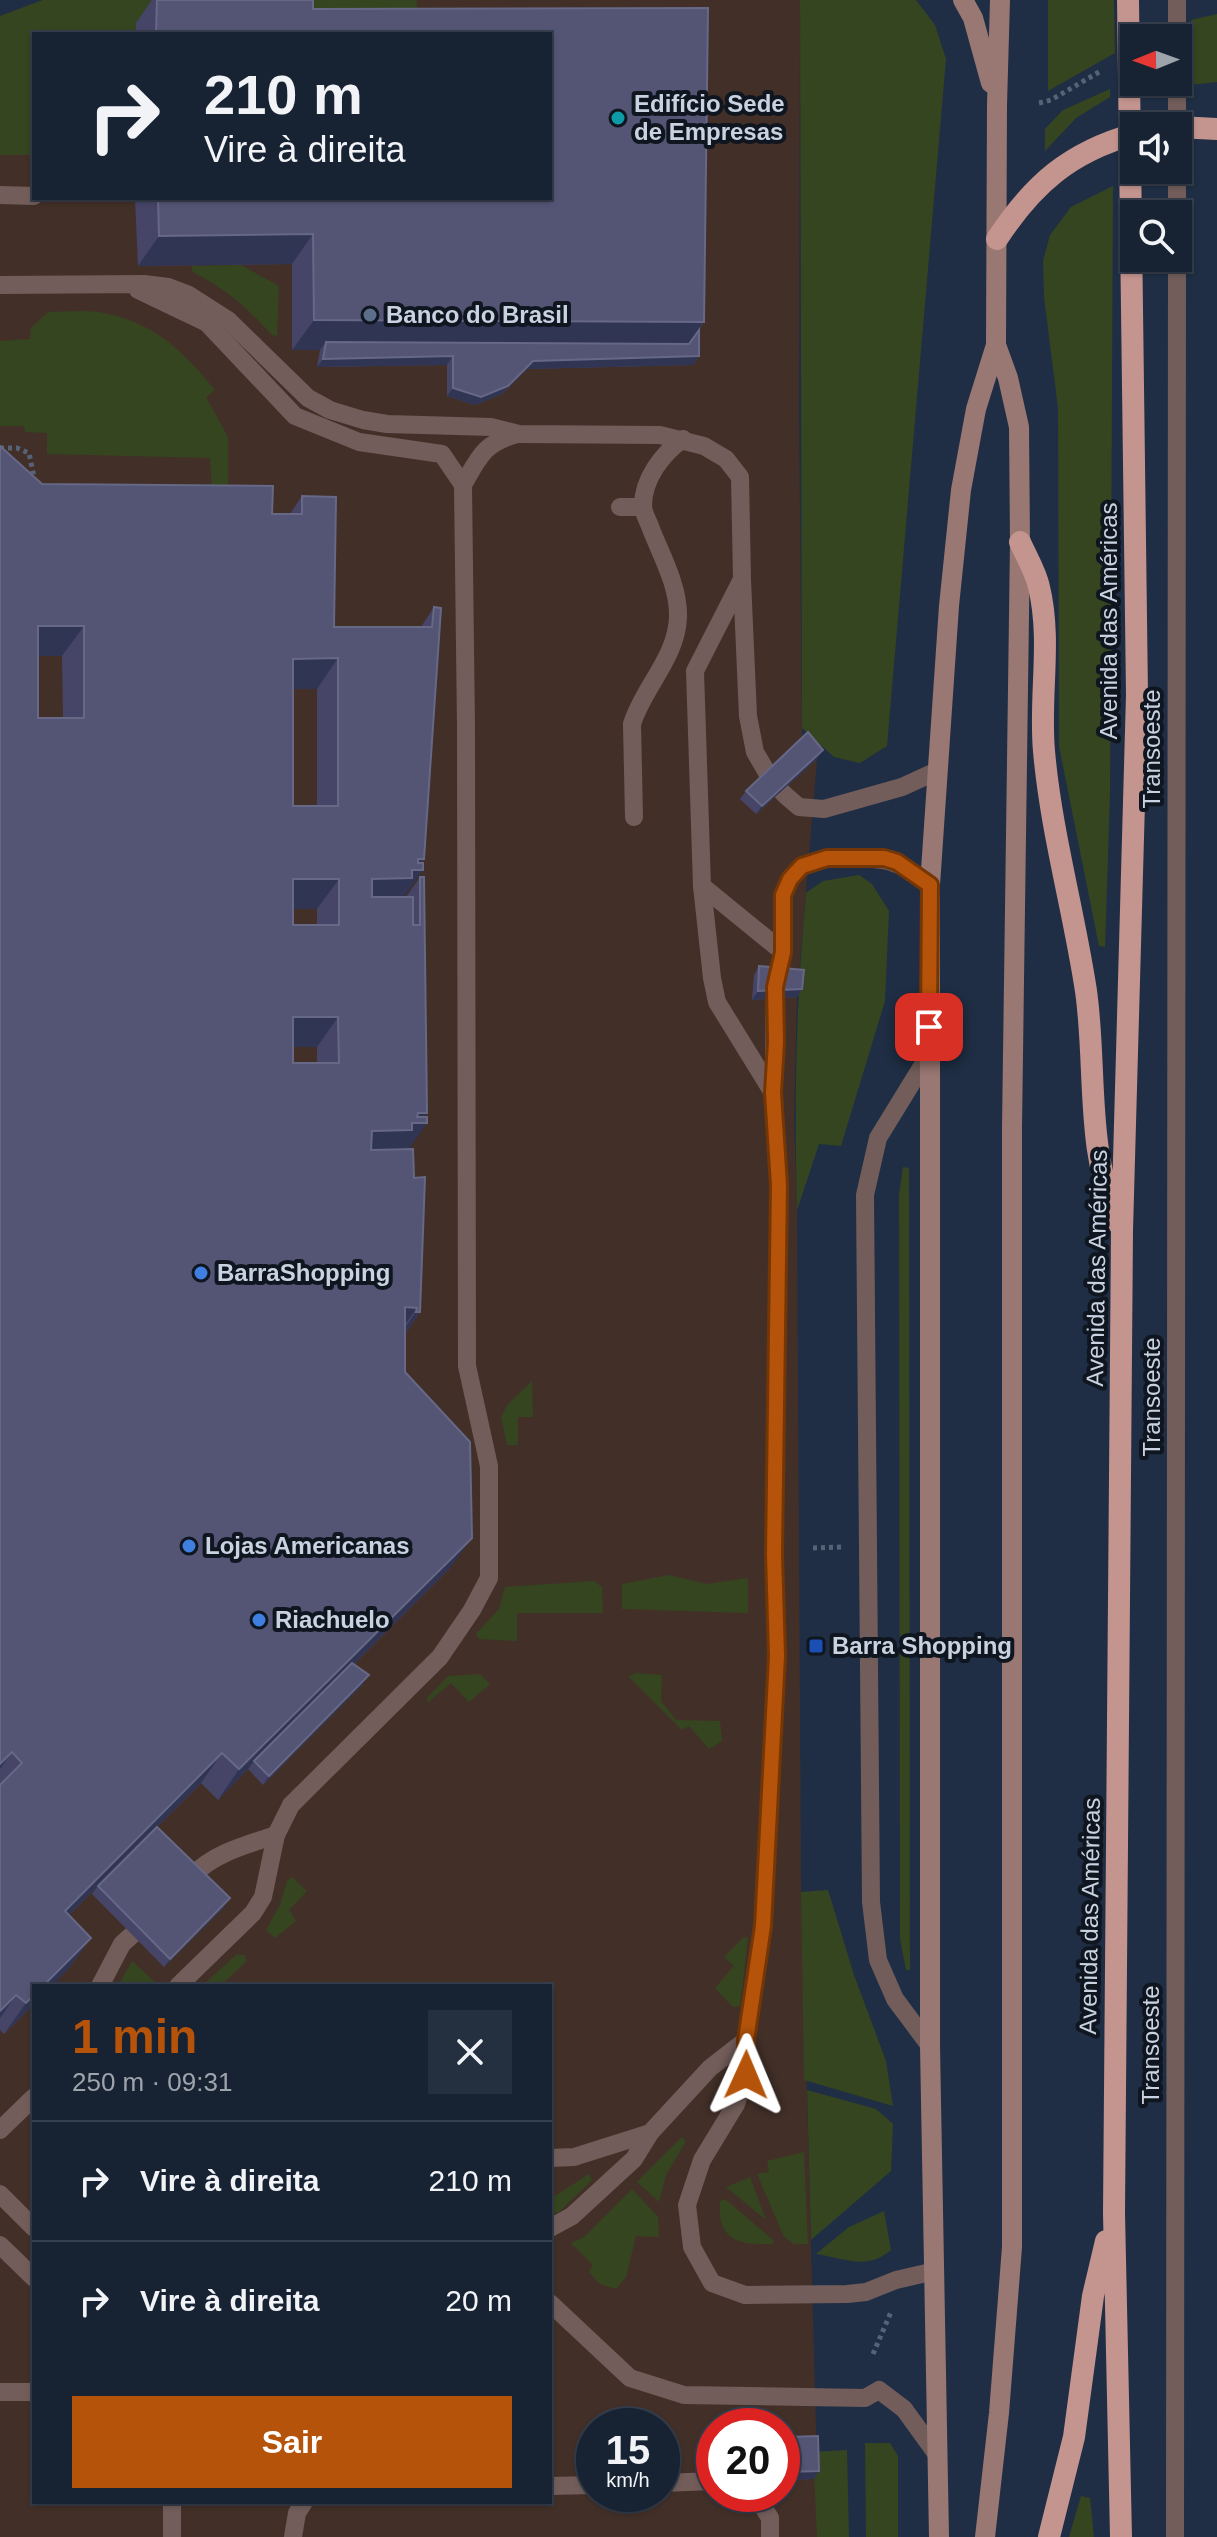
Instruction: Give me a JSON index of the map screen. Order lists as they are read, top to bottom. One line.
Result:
{"streets":{"highway":["Avenida das Américas"],"lane":["Transoeste"]},"places":{"other":["Edifício Sede de Empresas","Banco do Brasil","BarraShopping","Lojas Americanas","Riachuelo"],"transit":["Barra Shopping"]},"north":"left","page":{"turn":["210 m","Vire à direita"],"heading":["1 min","250 m · 09:31"],"list":[{"name":"Vire à direita","value":"210 m"},{"name":"Vire à direita","value":"20 m"}],"buttons":"Sair","speed":"15 km/h","limit":"20"}}
